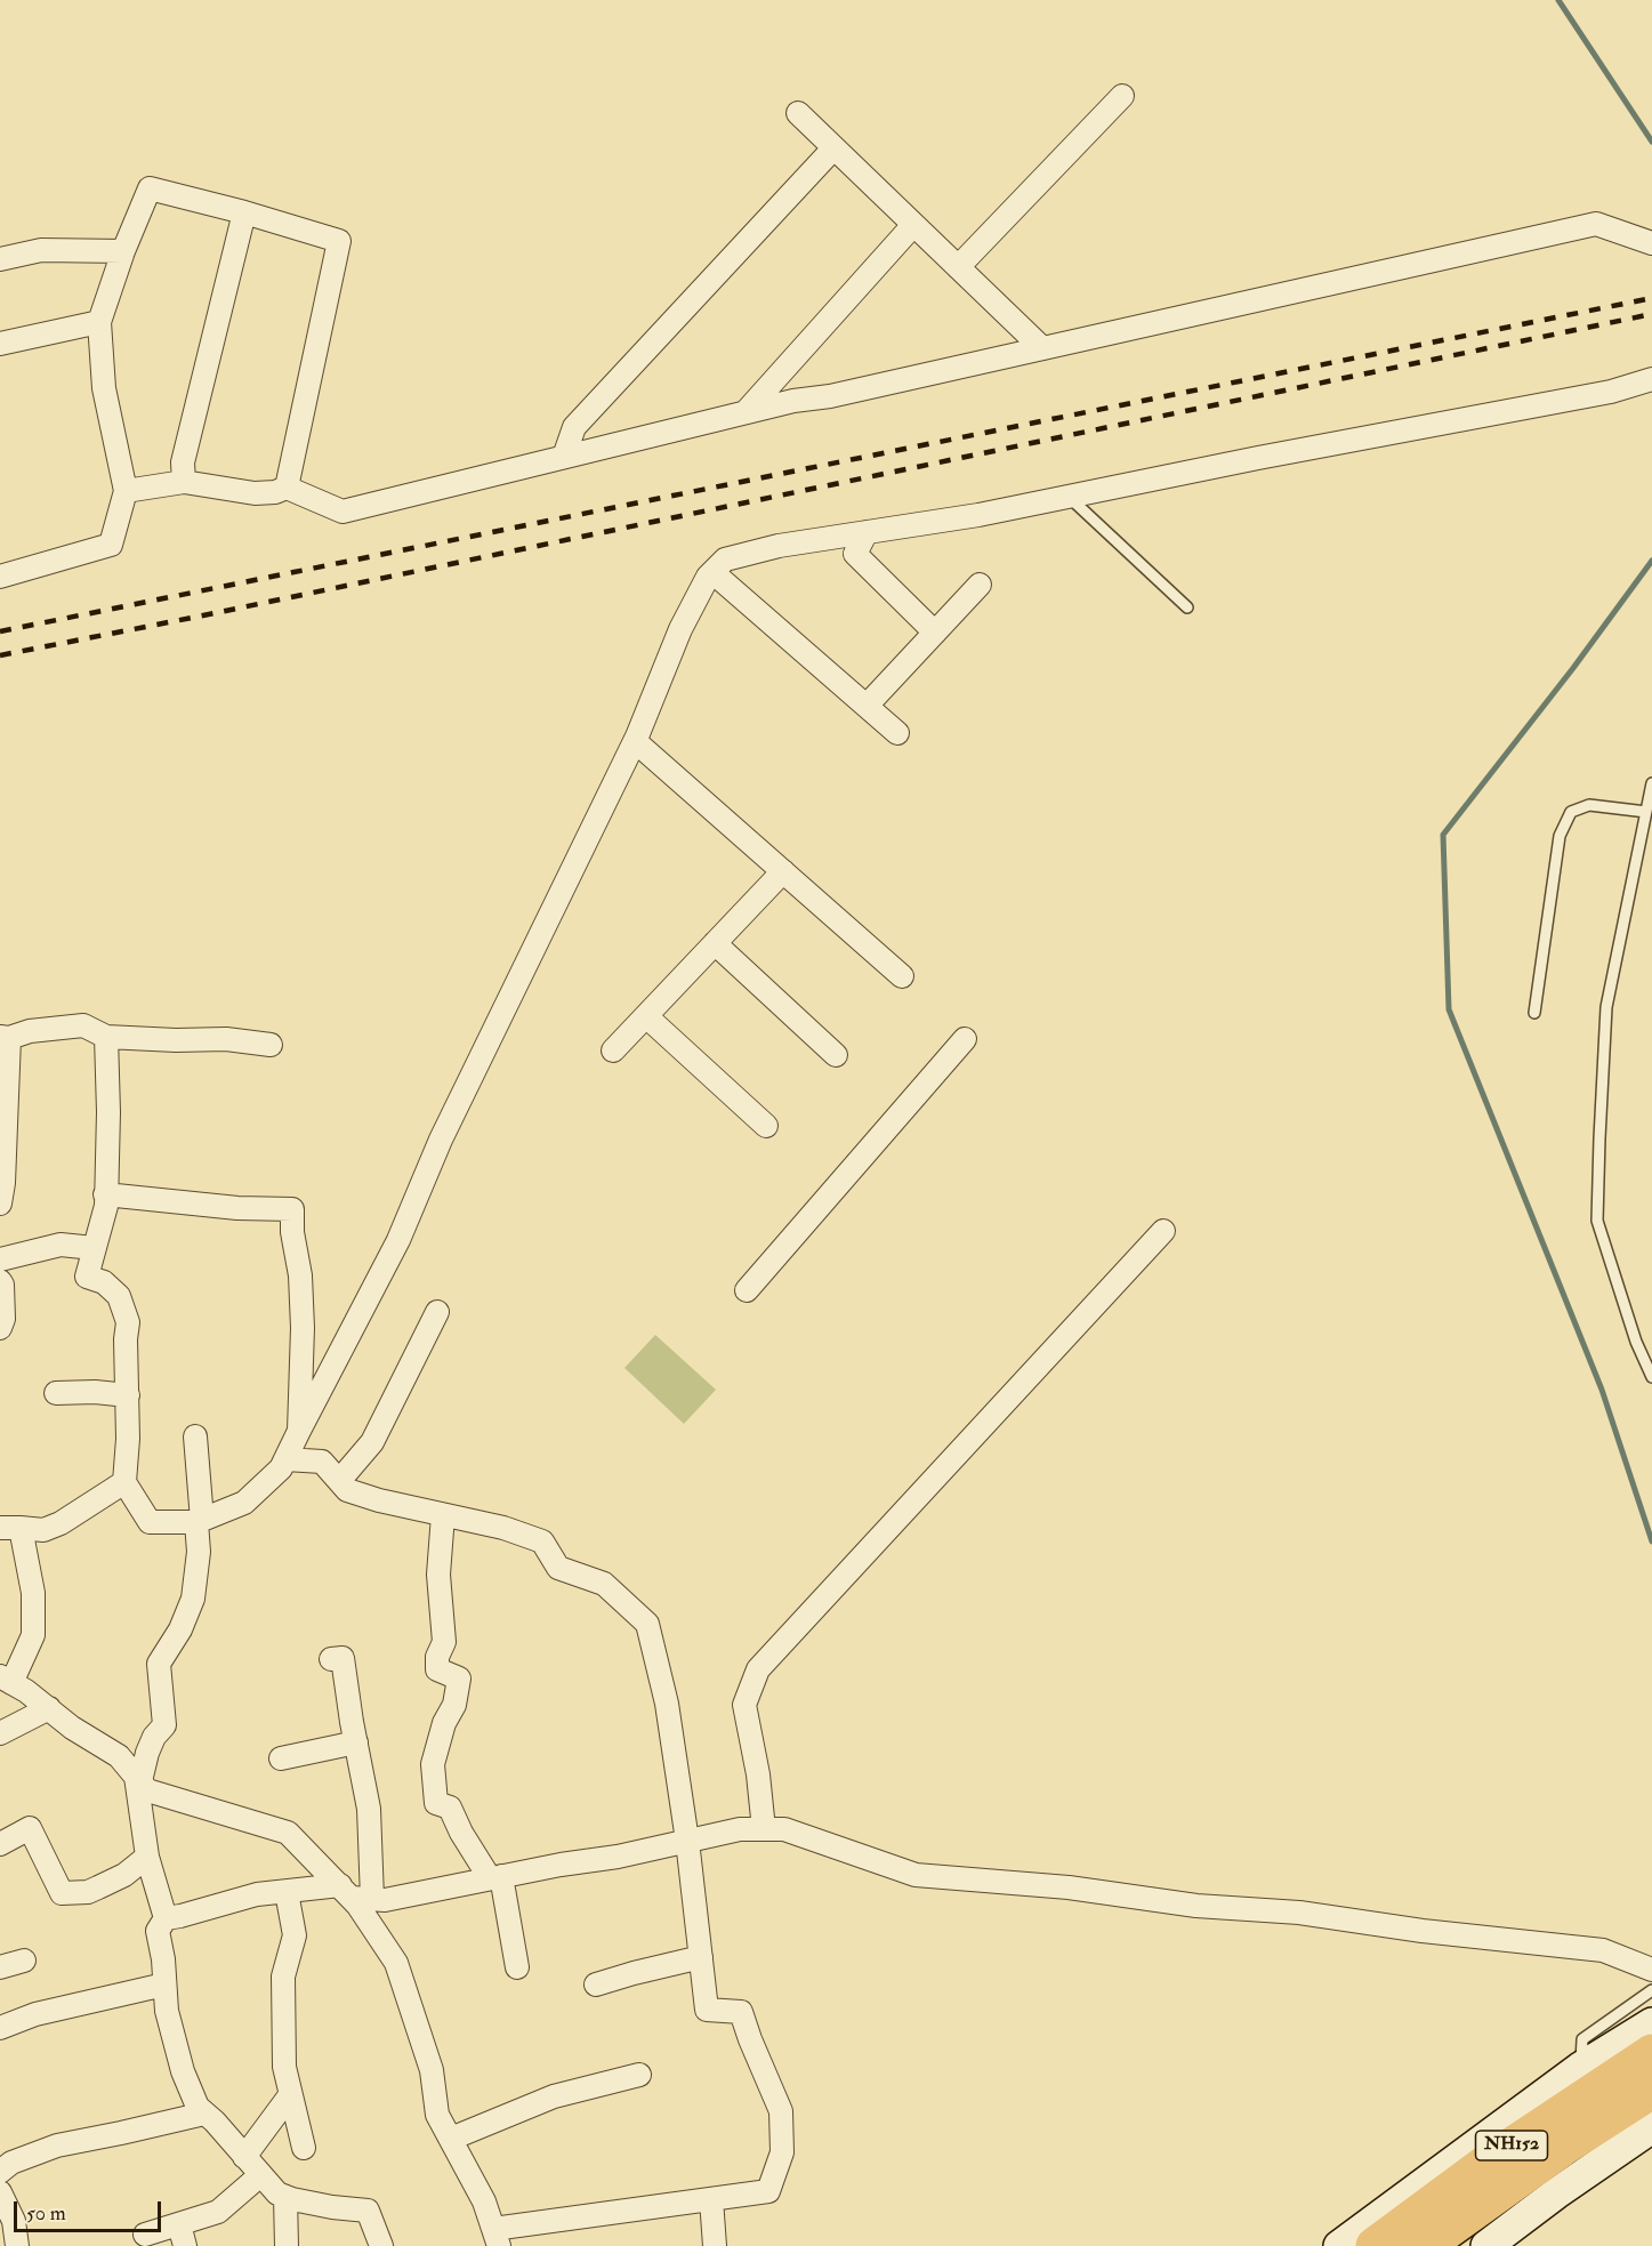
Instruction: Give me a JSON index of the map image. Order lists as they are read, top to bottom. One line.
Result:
{"streets":{"highway":["NH152"]},"scale_bar":"50 m"}
